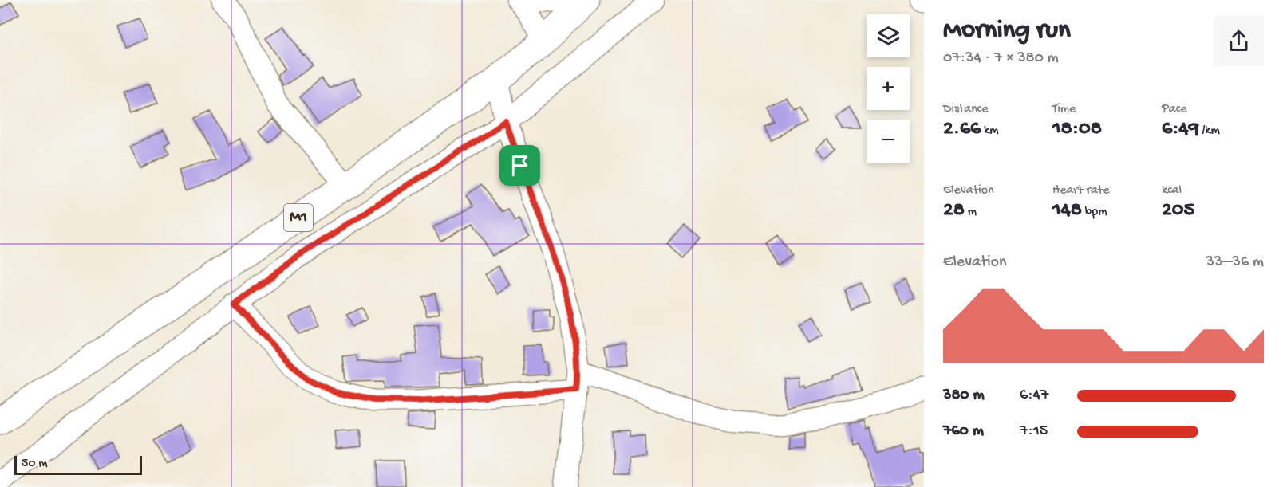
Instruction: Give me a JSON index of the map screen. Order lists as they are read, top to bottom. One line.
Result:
{"streets":{"highway":["M1"]},"scale_bar":"50 m","page":{"heading":["Morning run","07:34 · 7 × 380 m"],"map_buttons":["+","−"],"stats":[["Distance","2.66 km"],["Time","18:08"],["Pace","6:49 /km"],["Elevation","28 m"],["Heart rate","148 bpm"],["kcal","205"]],"chart":["Elevation","33–36 m"],"list":[{"name":"380 m","note":"6:47"},{"name":"760 m","note":"7:15"}],"scale":"50 m"}}
